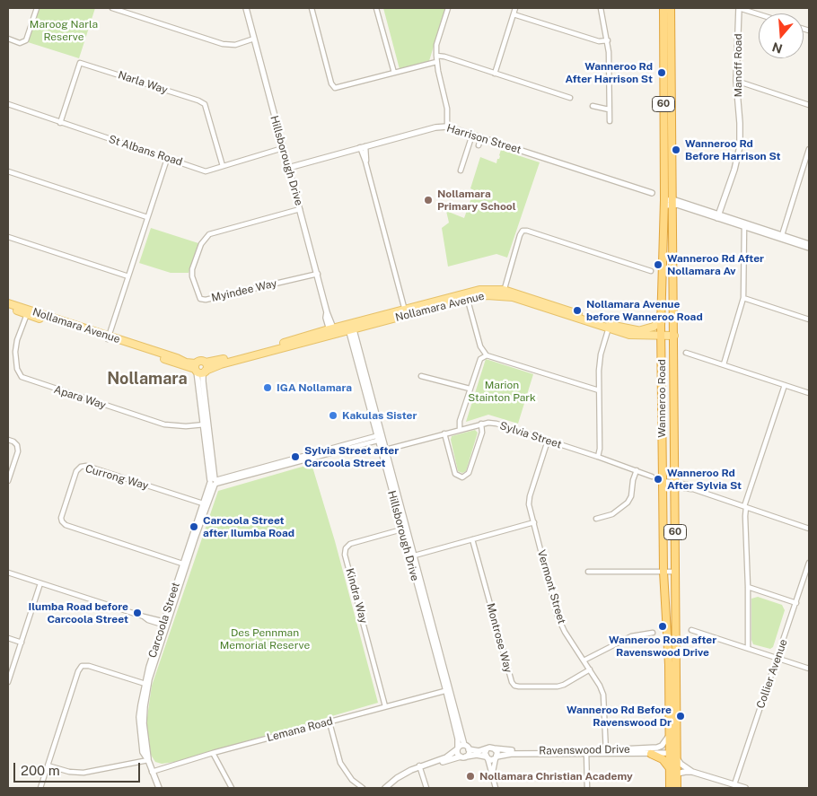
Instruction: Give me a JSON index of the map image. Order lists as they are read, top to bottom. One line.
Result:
{"streets":{"highway":["60","Wanneroo Road"],"main road":["Nollamara Avenue"],"street":["Manoff Road","Narla Way","Harrison Street","St Albans Road","Hillsborough Drive","Myindee Way","Apara Way","Sylvia Street","Currong Way","Vermont Street","Kindra Way","Carcoola Street","Montrose Way","Collier Avenue","Lemana Road","Ravenswood Drive"]},"crossings":[["Narla Way","St Albans Road"],["Harrison Street","Hillsborough Drive"],["St Albans Road","Hillsborough Drive"],["Hillsborough Drive","Myindee Way"],["Hillsborough Drive","Nollamara Avenue"],["Hillsborough Drive","Sylvia Street"],["Hillsborough Drive","Kindra Way"],["Hillsborough Drive","Lemana Road"],["Nollamara Avenue","Apara Way"],["Nollamara Avenue","Wanneroo Road"],["Nollamara Avenue","Carcoola Street"],["Apara Way","Carcoola Street"],["Wanneroo Road","Ravenswood Drive"],["Sylvia Street","Vermont Street"],["Currong Way","Carcoola Street"],["Vermont Street","Montrose Way"],["Vermont Street","Ravenswood Drive"],["Kindra Way","Lemana Road"],["Carcoola Street","Lemana Road"]],"districts":["Nollamara"],"parks":["Maroog Narla Reserve","Marion Stainton Park","Des Pennman Memorial Reserve"],"places":["Wanneroo Rd After Harrison St","Wanneroo Rd Before Harrison St","Nollamara Primary School","Wanneroo Rd After Nollamara Av","Nollamara Avenue before Wanneroo Road","IGA Nollamara","Kakulas Sister","Sylvia Street after Carcoola Street","Wanneroo Rd After Sylvia St","Carcoola Street after Ilumba Road","Ilumba Road before Carcoola Street","Wanneroo Road after Ravenswood Drive","Wanneroo Rd Before Ravenswood Dr","Nollamara Christian Academy"],"scale_bar":"200 m","north":"bottom"}
